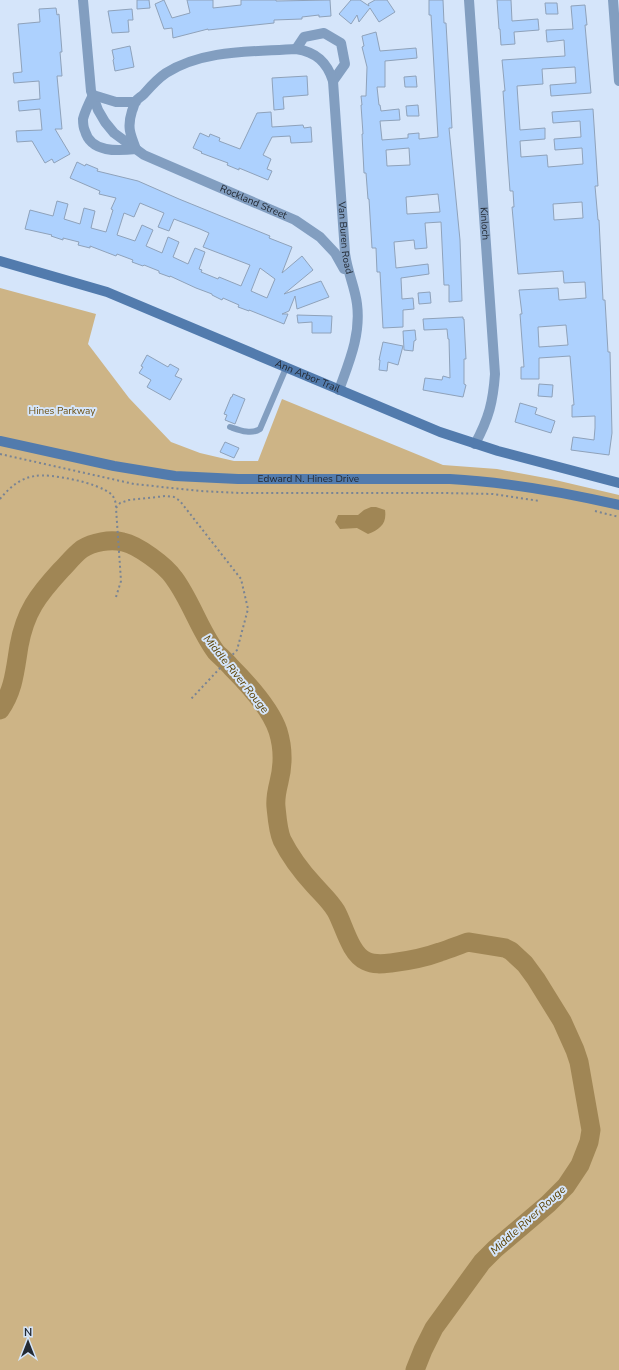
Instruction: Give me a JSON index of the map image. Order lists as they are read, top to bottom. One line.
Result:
{"streets":{"street":["Rockland Street","Kinloch","Van Buren Road","Ann Arbor Trail","Edward N. Hines Drive"]},"crossings":[["Rockland Street","Van Buren Road"],["Kinloch","Ann Arbor Trail"],["Van Buren Road","Ann Arbor Trail"]],"water":["Middle River Rouge"],"parks":["Hines Parkway"],"north":"top"}
